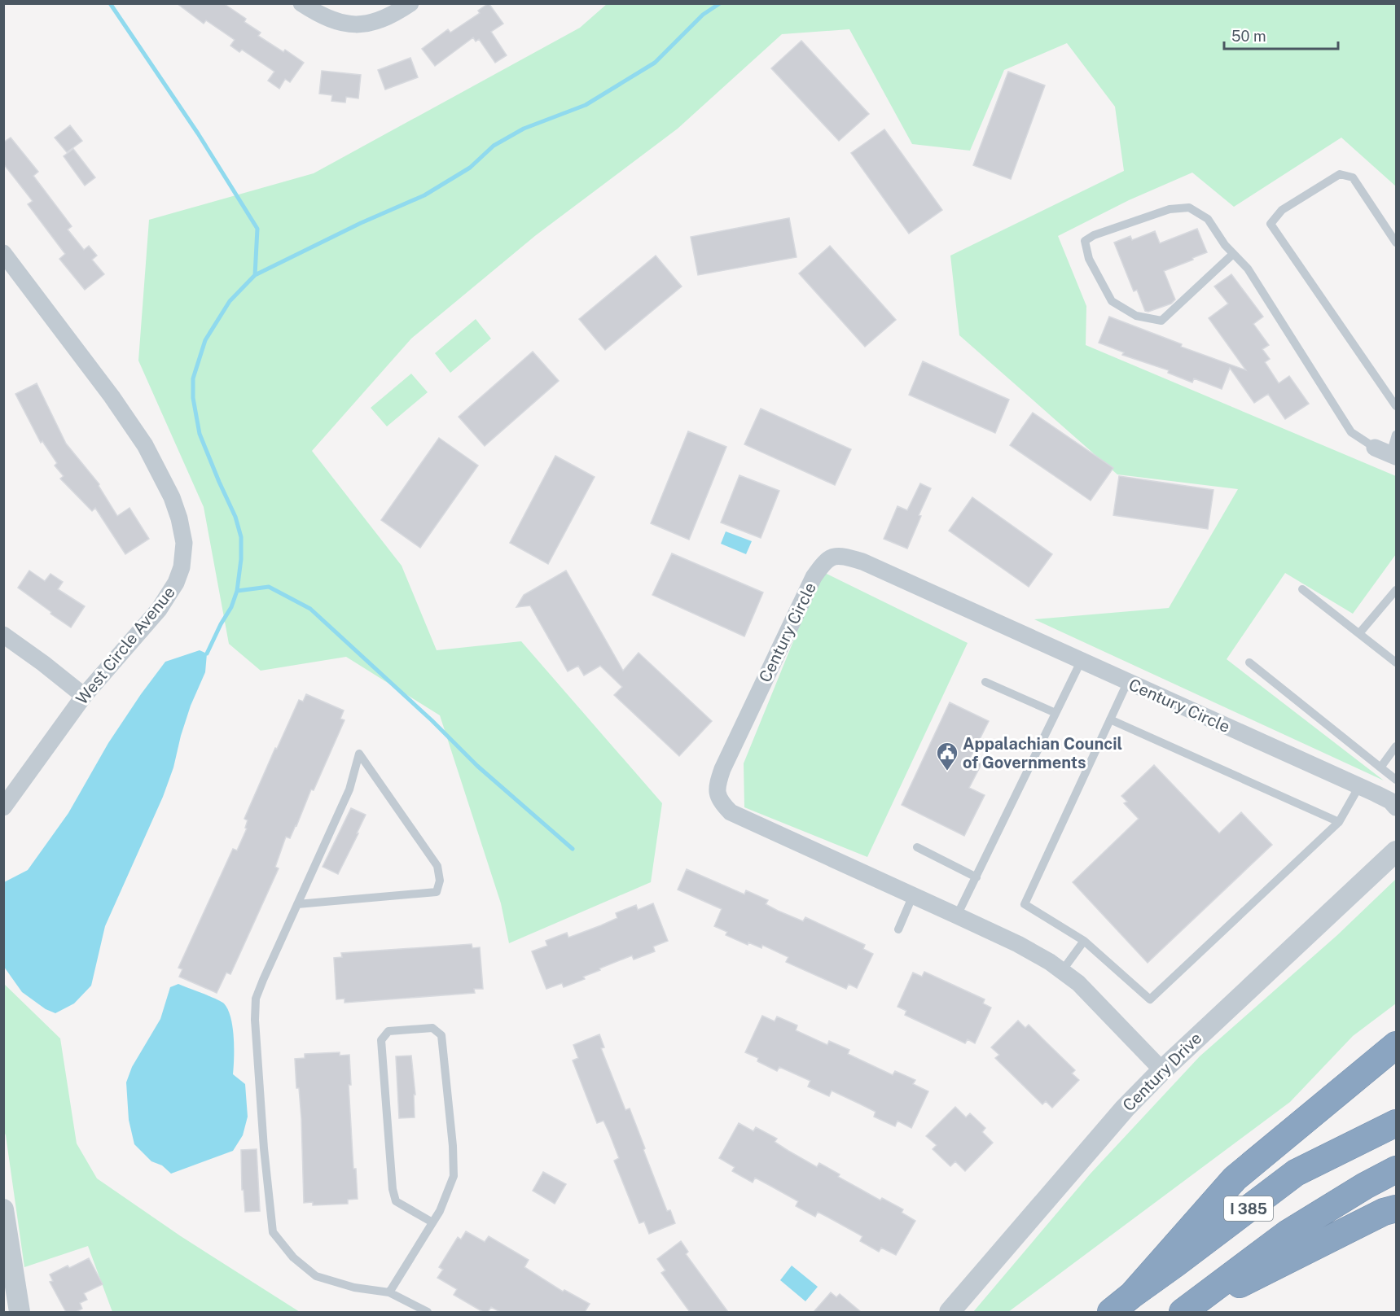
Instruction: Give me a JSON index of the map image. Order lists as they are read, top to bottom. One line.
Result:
{"streets":{"highway":["I 385"],"street":["Century Circle","West Circle Avenue","Century Drive"]},"crossings":[["Century Circle","Century Drive"]],"places":{"public building":["Appalachian Council of Governments"]},"scale_bar":"50 m"}
